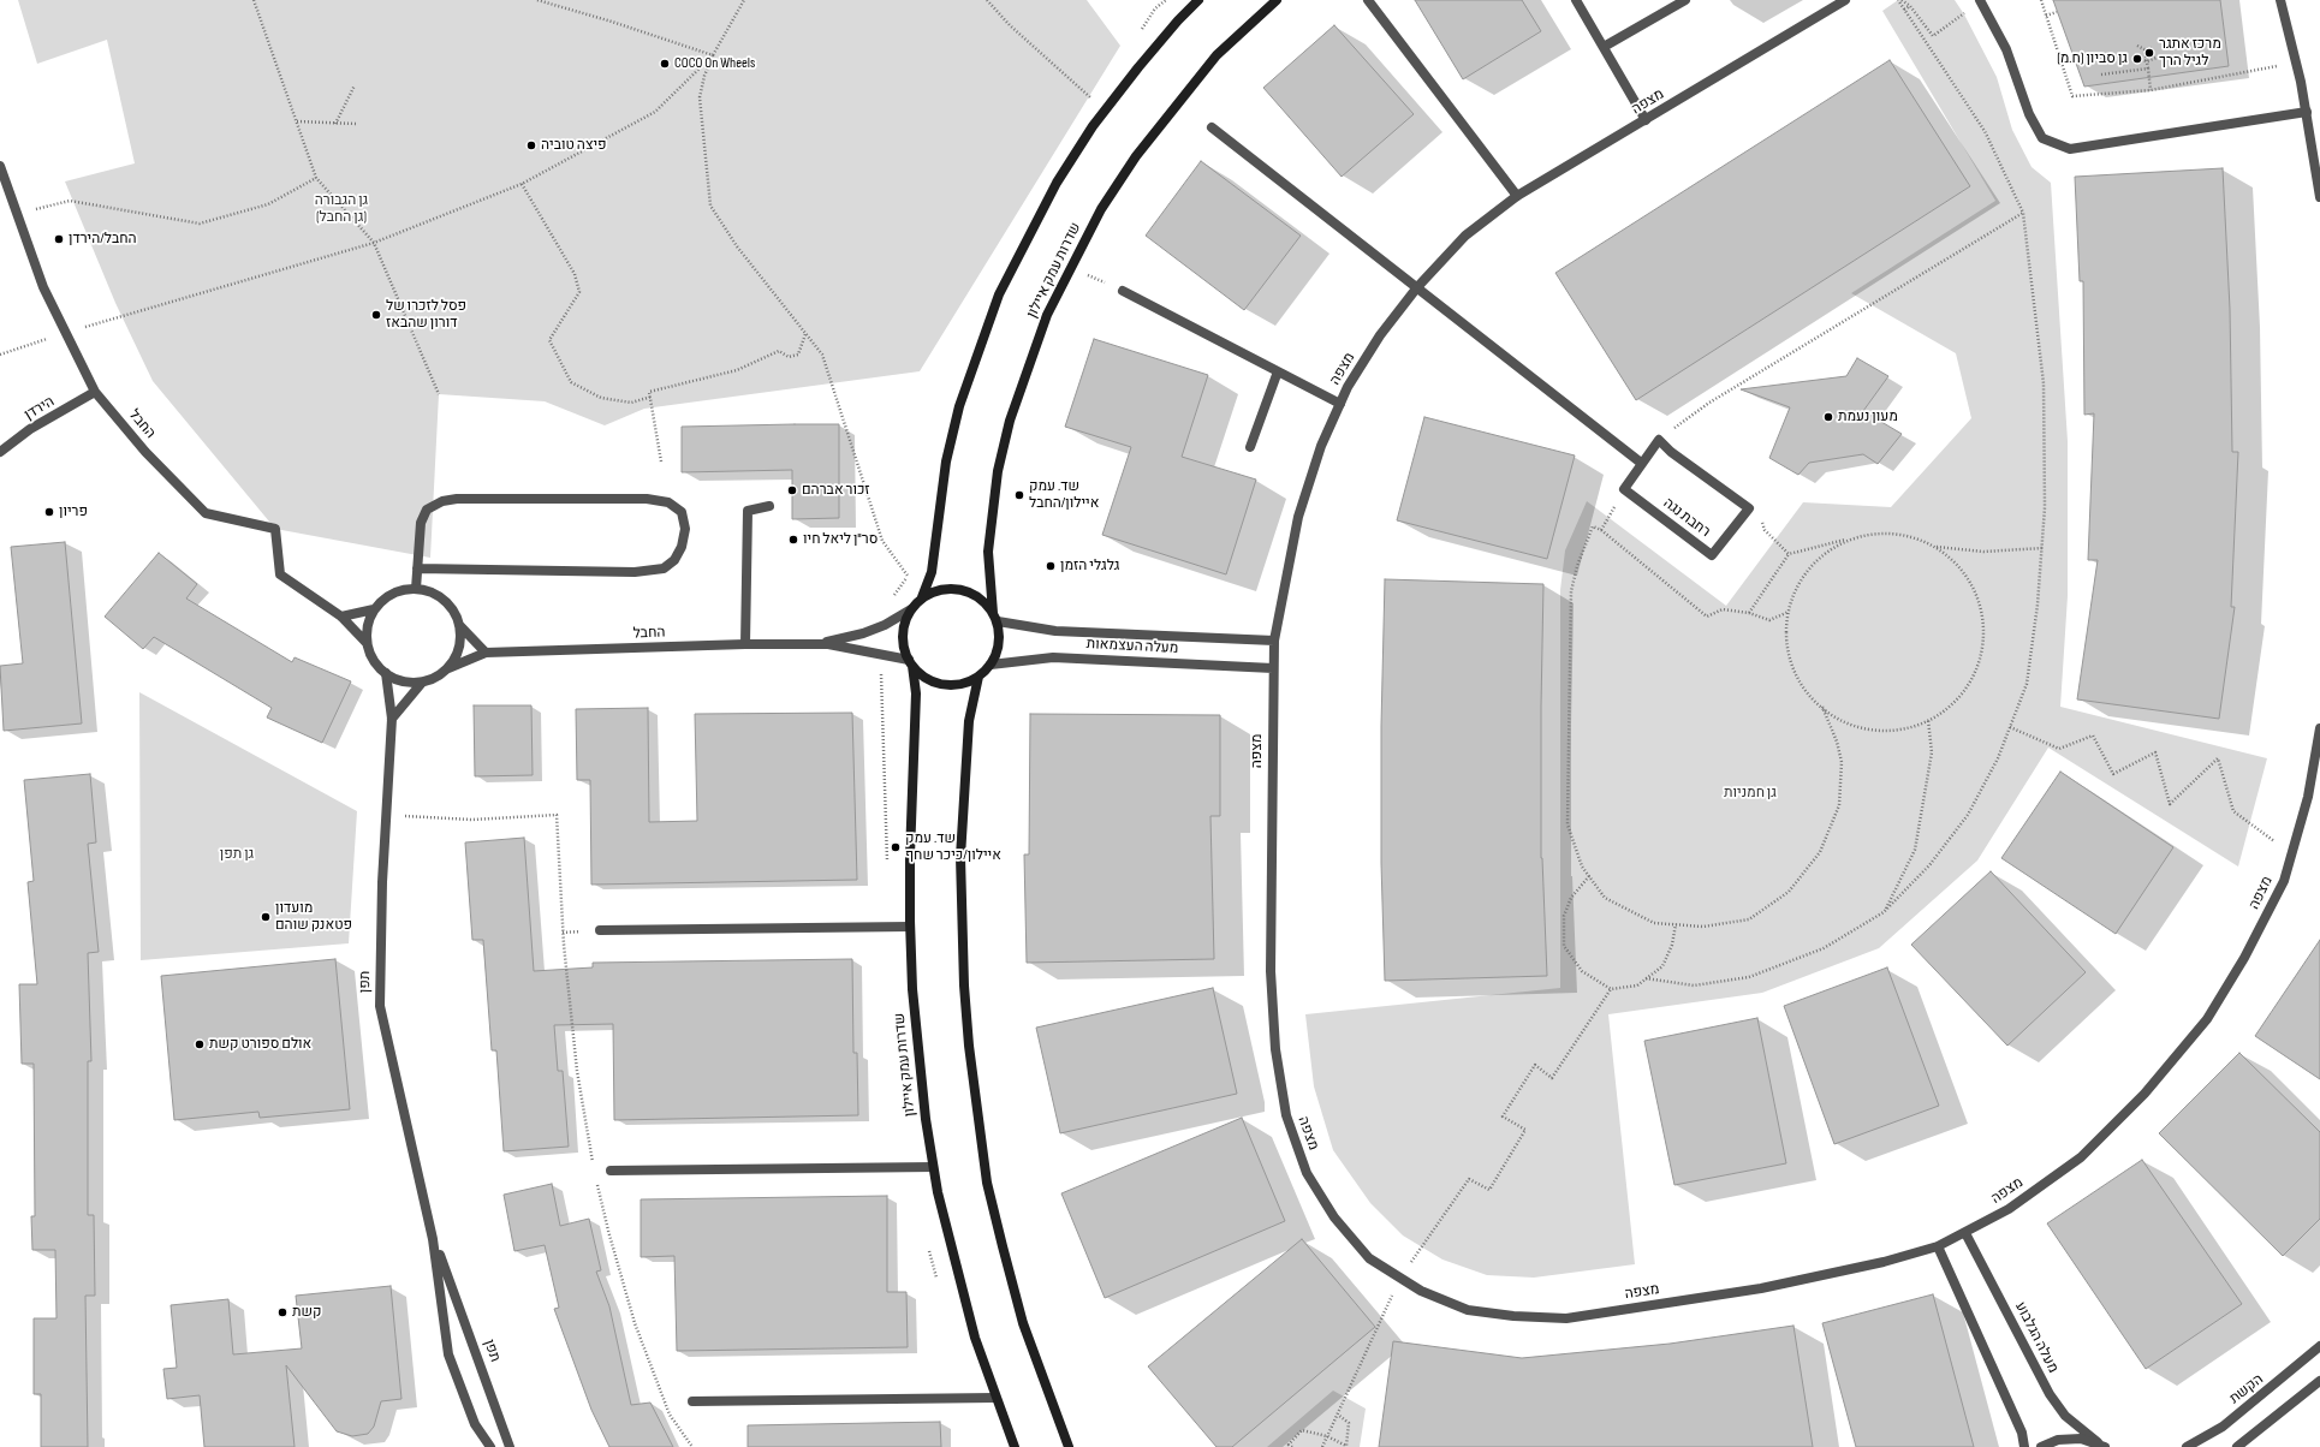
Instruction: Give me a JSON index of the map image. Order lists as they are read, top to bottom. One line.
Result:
{"streets":{"main road":["שדרות עמק איילון"],"street":["מצפה","הירדן","החבל","רחבת נגה","מעלה העצמאות","תפן","מעלה הגלבוע","הקשת"]},"crossings":[["מצפה","מעלה העצמאות"],["מצפה","מעלה הגלבוע"],["שדרות עמק איילון","החבל"],["שדרות עמק איילון","מעלה העצמאות"],["הירדן","החבל"],["החבל","מעלה העצמאות"],["החבל","תפן"]],"parks":["גן הגבורה (גן החבל)","גן חמניות","גן תפן"],"places":["מרכז אתגר לגיל הרך","גן סביון (ח.מ)","COCO On Wheels","פיצה טוביה","החבל/הירדן","פסל לזכרו של דורון שהבאז","מעון נעמת","זכור אברהם","שד. עמק איילון/החבל","פריון","סר\"ן ליאל חיו","גלגלי הזמן","שד. עמק איילון/כיכר שחף","מועדון פטאנק שוהם","אולם ספורט קשת","קשת"]}
